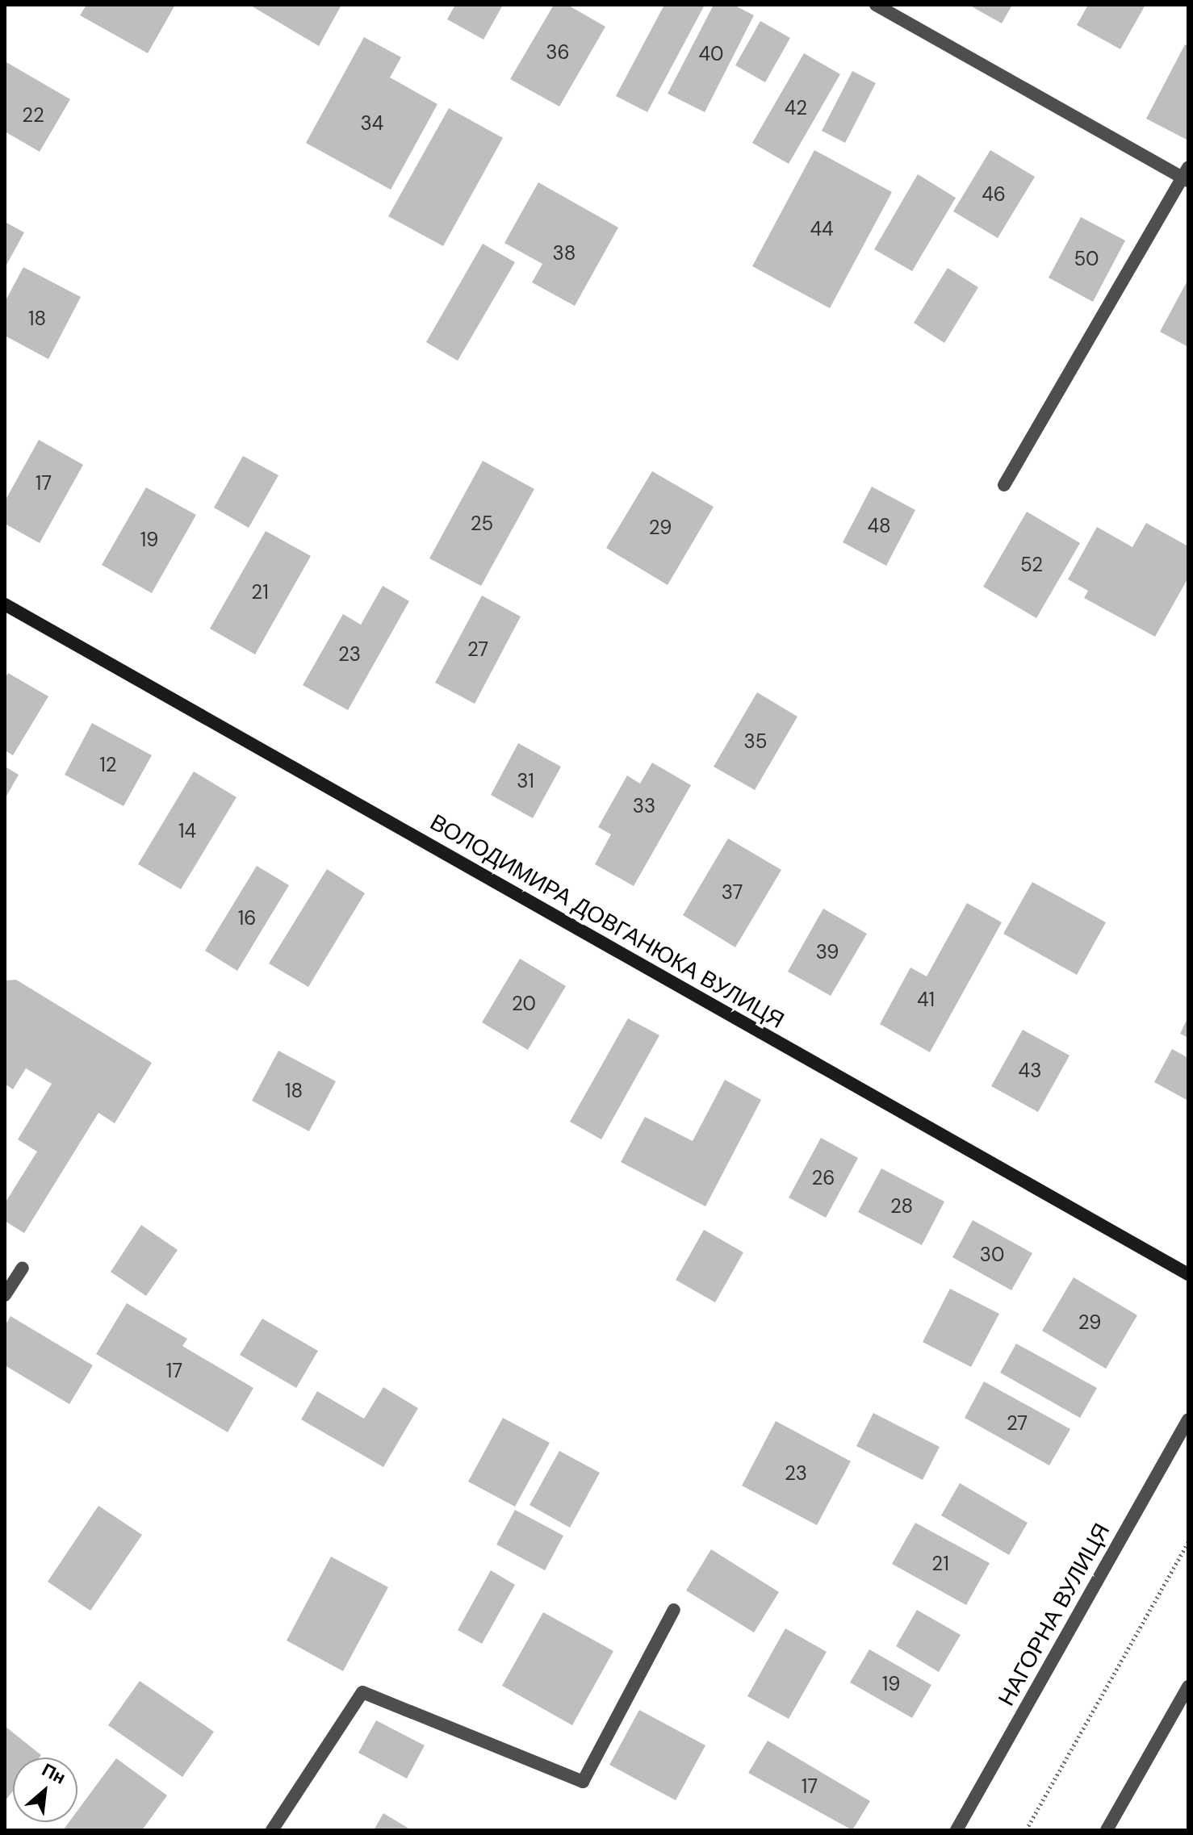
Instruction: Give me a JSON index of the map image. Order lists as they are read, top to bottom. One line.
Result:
{"streets":{"main road":["ВОЛОДИМИРА ДОВГАНЮКА ВУЛИЦЯ"],"street":["НАГОРНА ВУЛИЦЯ"]},"house_numbers":["36","40","42","22","34","46","44","38","50","18","17","25","48","29","19","52","21","27","23","35","12","31","33","14","37","16","39","41","20","43","18","26","28","30","29","17","27","23","21","19","17"],"north":"top right"}
